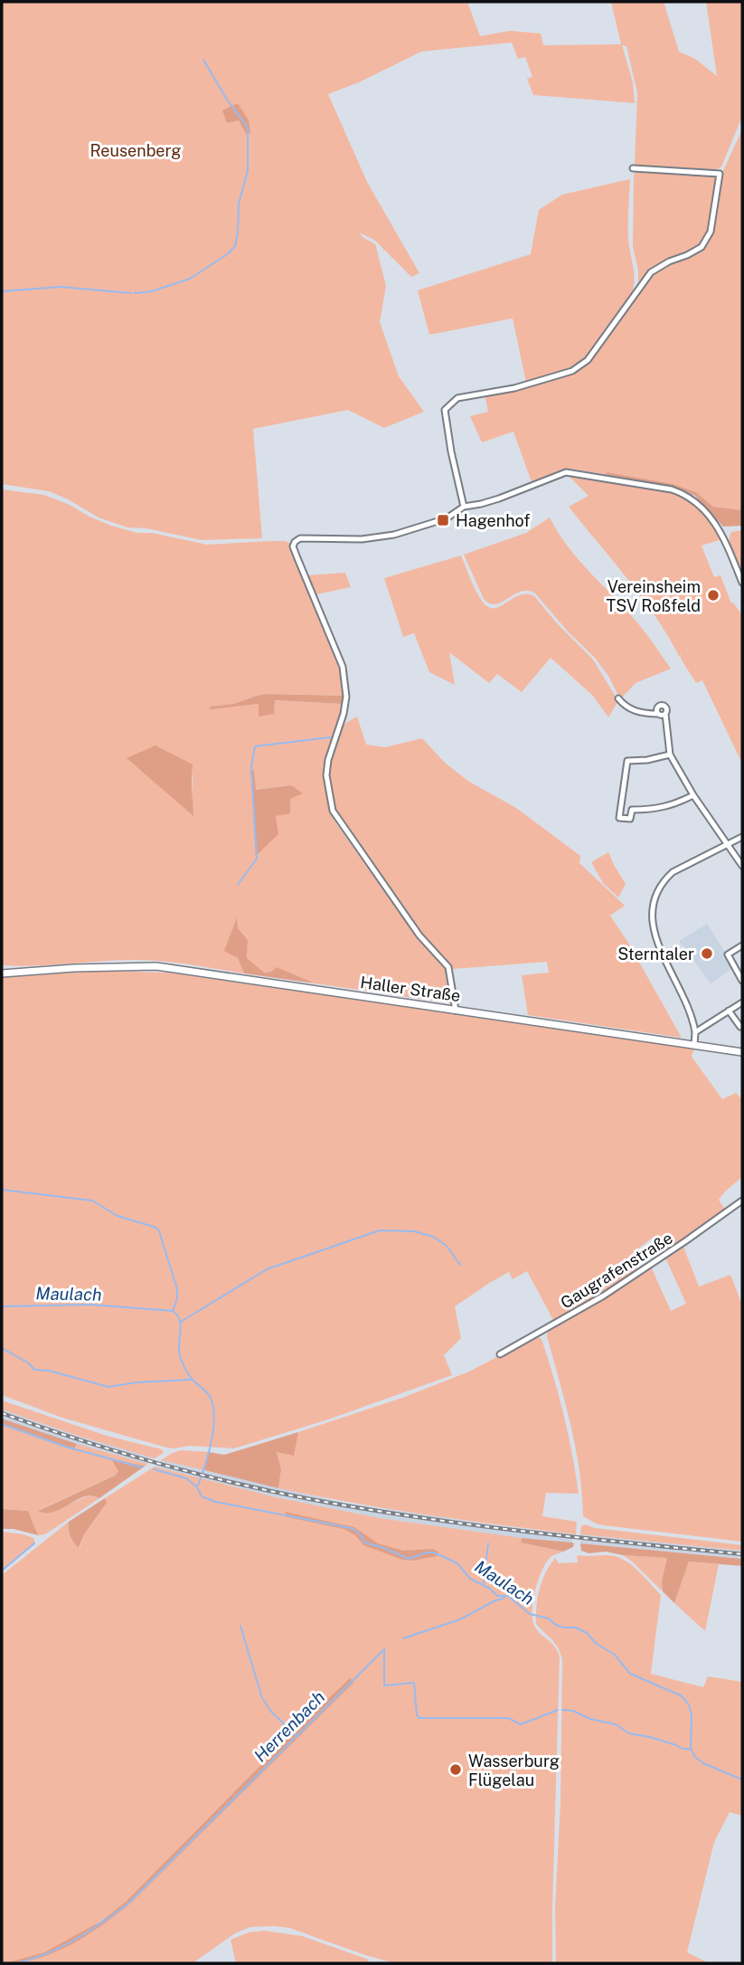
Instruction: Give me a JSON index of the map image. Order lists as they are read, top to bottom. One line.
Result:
{"streets":{"main road":["Haller Straße"],"street":["Gaugrafenstraße"]},"water":["Maulach","Herrenbach"],"parks":["Reusenberg"],"places":{"transit":["Hagenhof"],"other":["Vereinsheim TSV Roßfeld","Sterntaler","Wasserburg Flügelau"]}}
